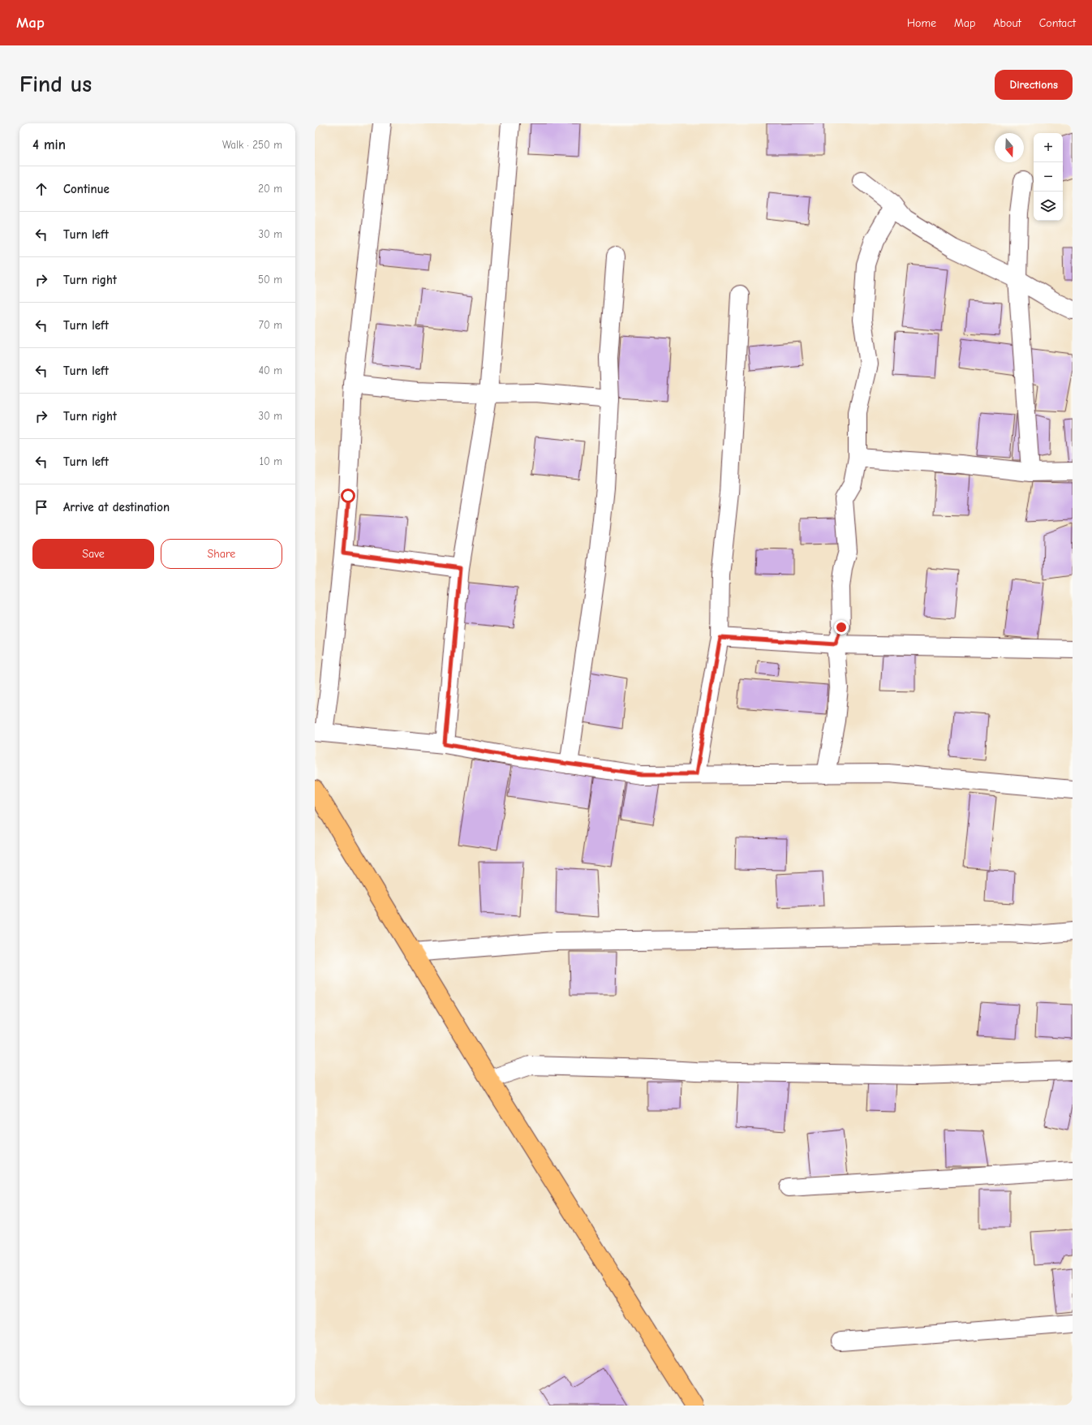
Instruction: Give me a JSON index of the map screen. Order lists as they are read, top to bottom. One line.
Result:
{"north":"bottom","page":{"header":"Map","nav":["Home","Map","About","Contact"],"buttons":["Directions",["Save","Share"]],"title":"Find us","heading":["4 min","Walk · 250 m"],"map_buttons":["+","−"],"list":[["Continue","20 m"],["Turn left","30 m"],["Turn right","50 m"],["Turn left","70 m"],["Turn left","40 m"],["Turn right","30 m"],["Turn left","10 m"],"Arrive at destination"]}}
